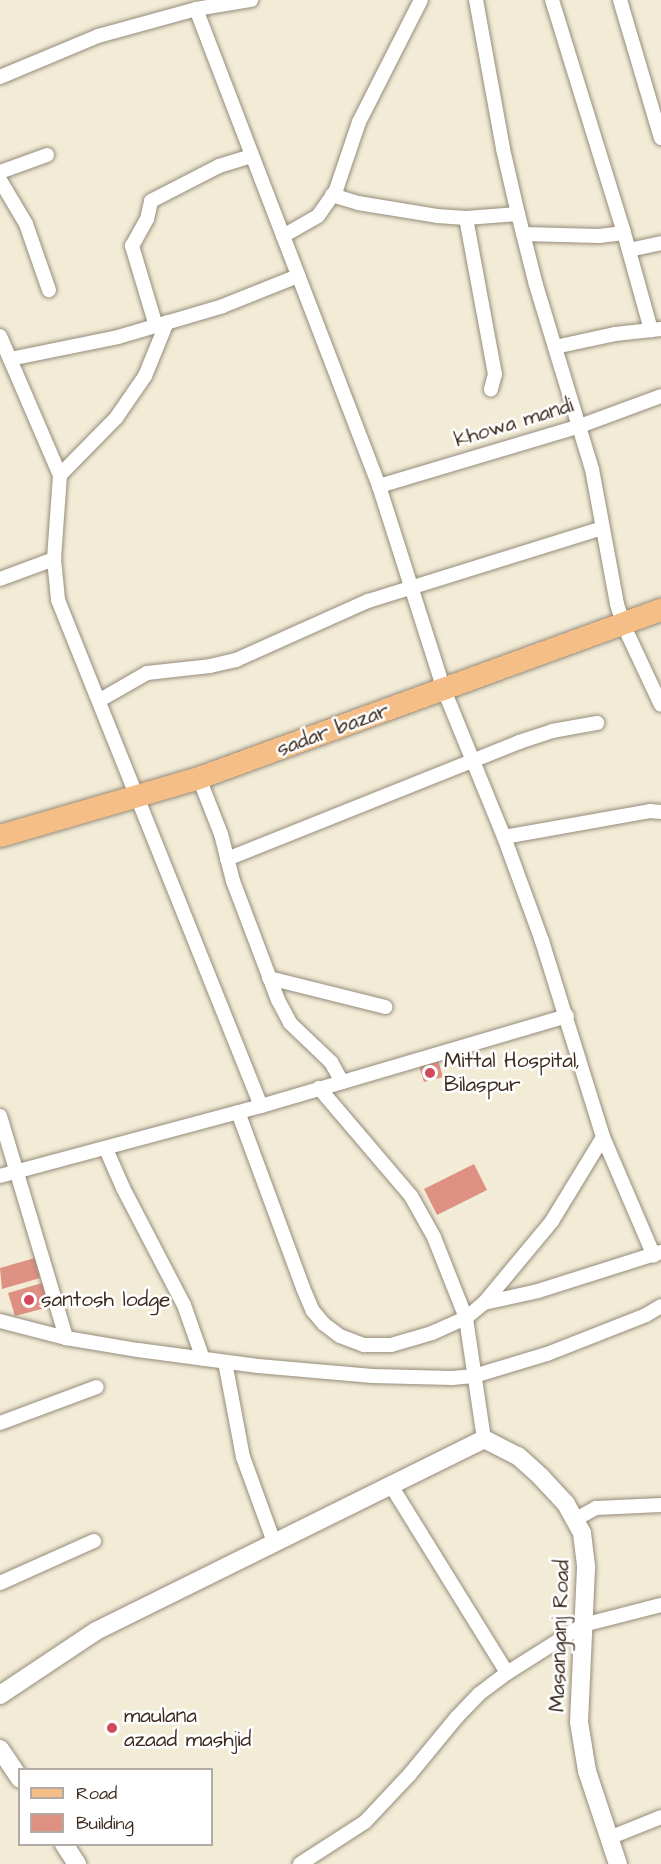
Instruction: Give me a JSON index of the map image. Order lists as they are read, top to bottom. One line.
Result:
{"streets":{"main road":["sadar bazar"],"street":["khowa mandi","Masanganj Road"]},"places":["Mittal Hospital, Bilaspur","santosh lodge","maulana azaad mashjid"],"legend":["Road","Building"]}
